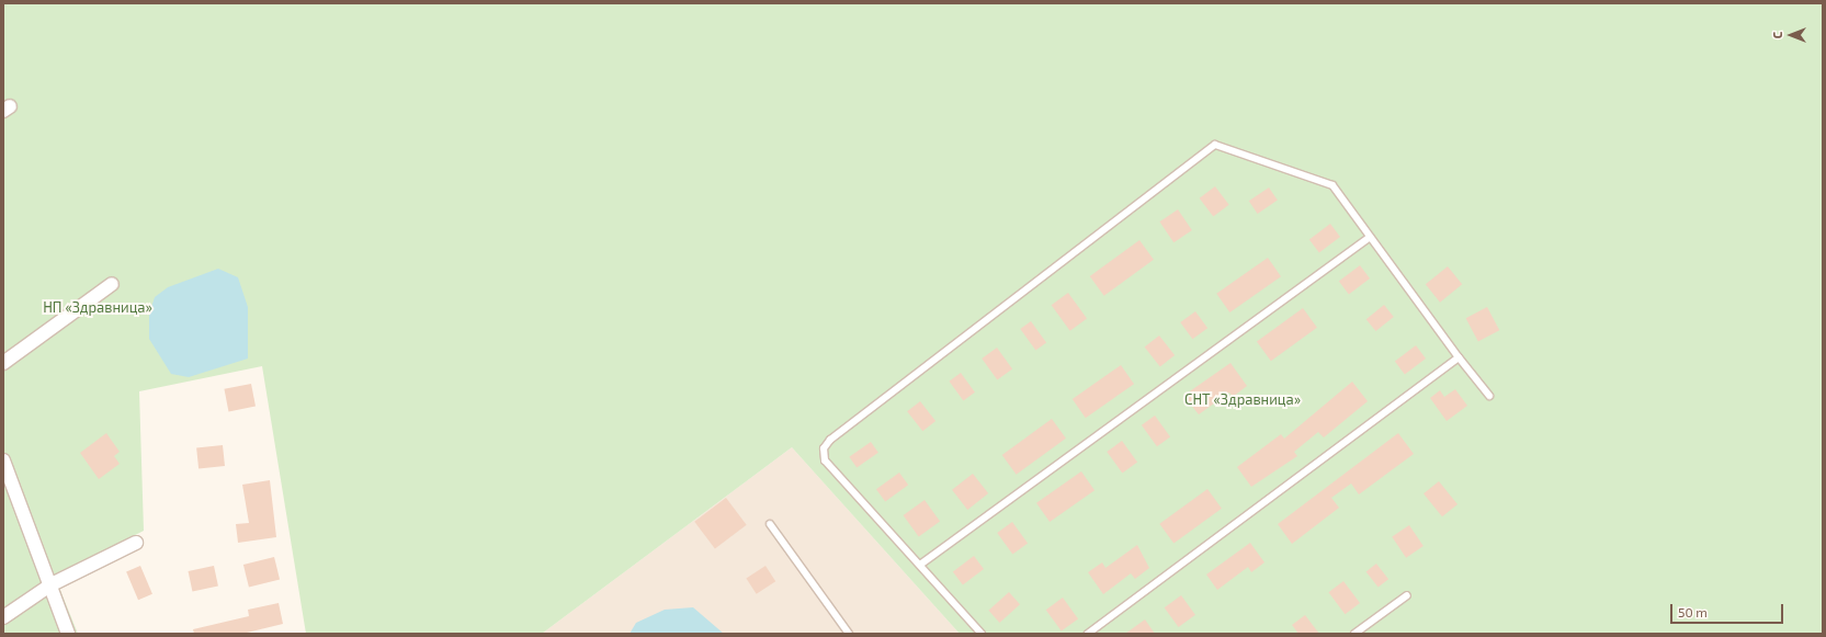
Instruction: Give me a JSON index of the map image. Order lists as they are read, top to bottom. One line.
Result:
{"parks":["НП «Здравница»","СНТ «Здравница»"],"scale_bar":"50 m","north":"left"}
